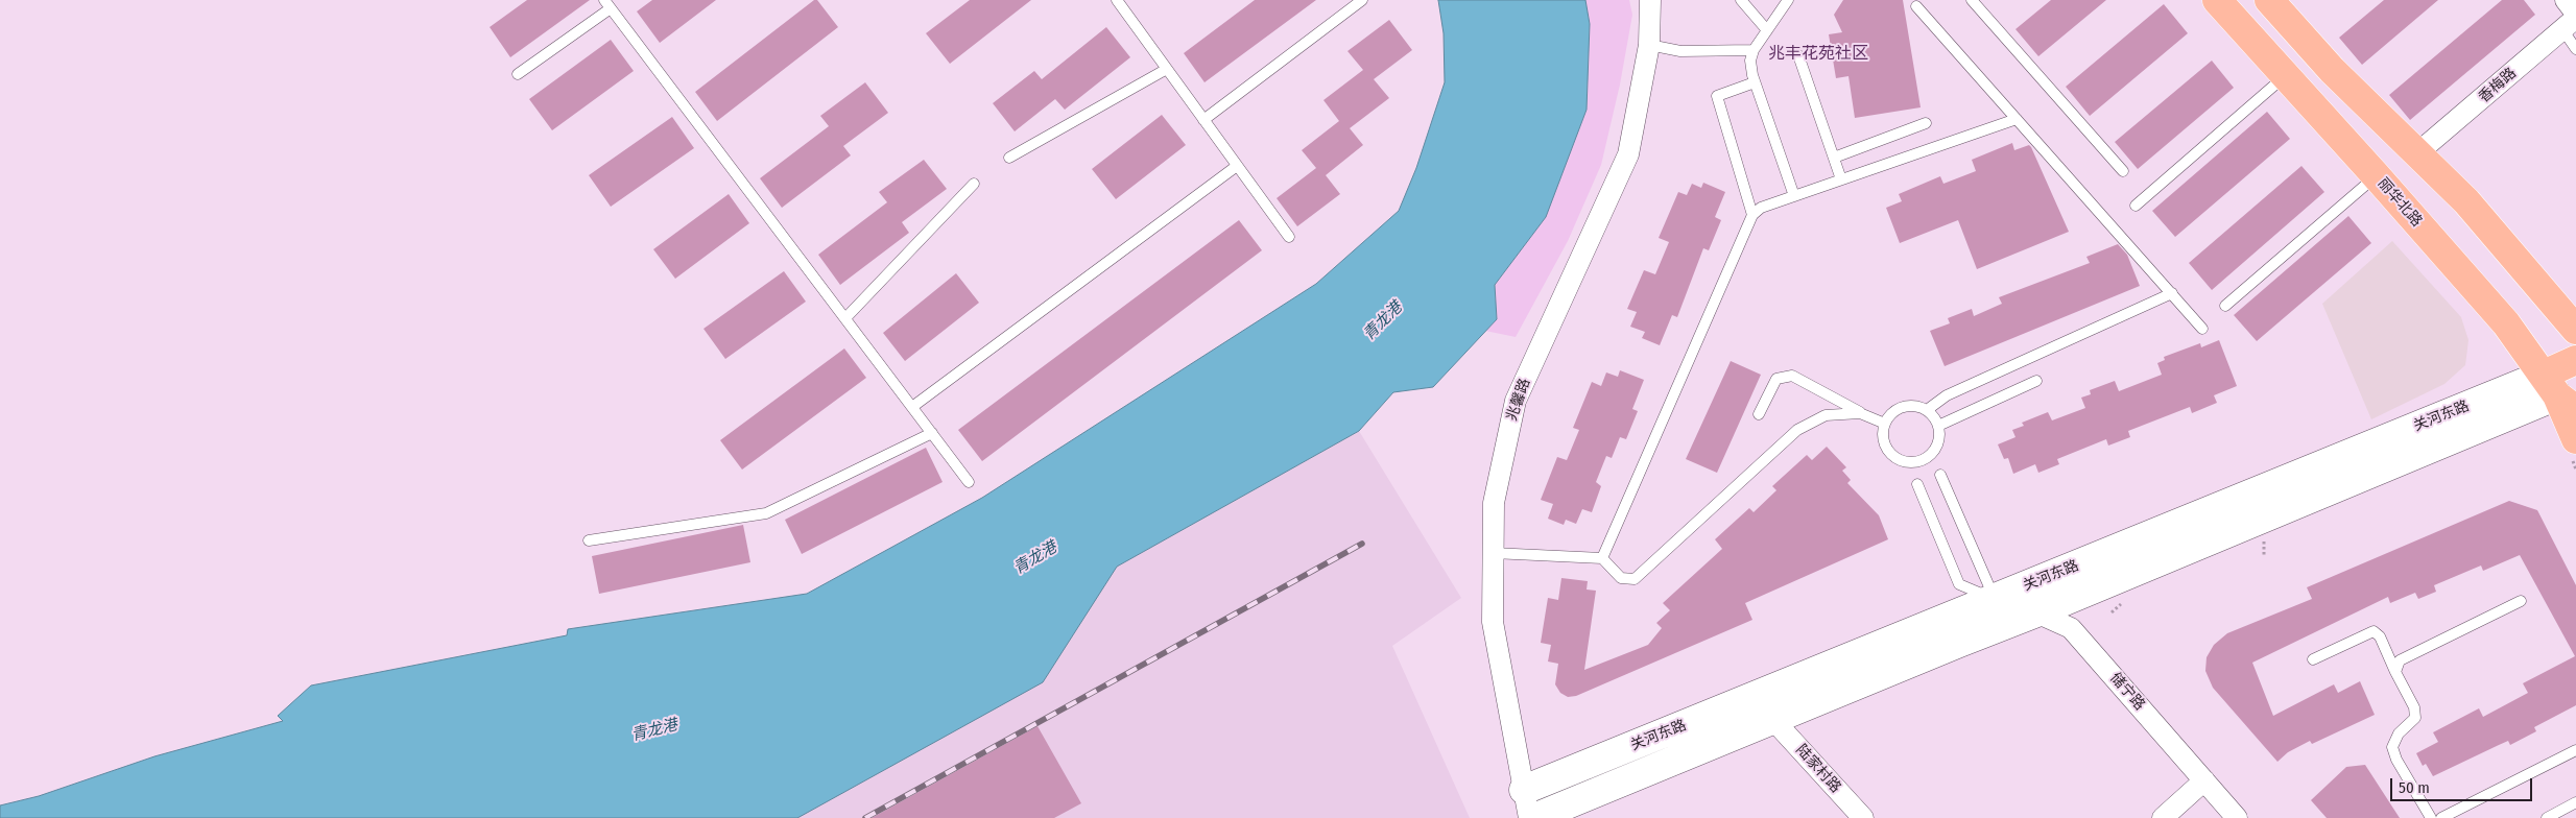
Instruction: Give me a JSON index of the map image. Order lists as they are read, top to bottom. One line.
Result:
{"streets":{"main road":["丽华北路","关河东路"],"street":["香梅路","兆馨路","储宁路","陆家村路"]},"crossings":[["丽华北路","关河东路"],["兆馨路","关河东路"],["关河东路","储宁路"],["关河东路","陆家村路"]],"districts":["兆丰花苑社区"],"water":["青龙港"],"scale_bar":"50 m"}
